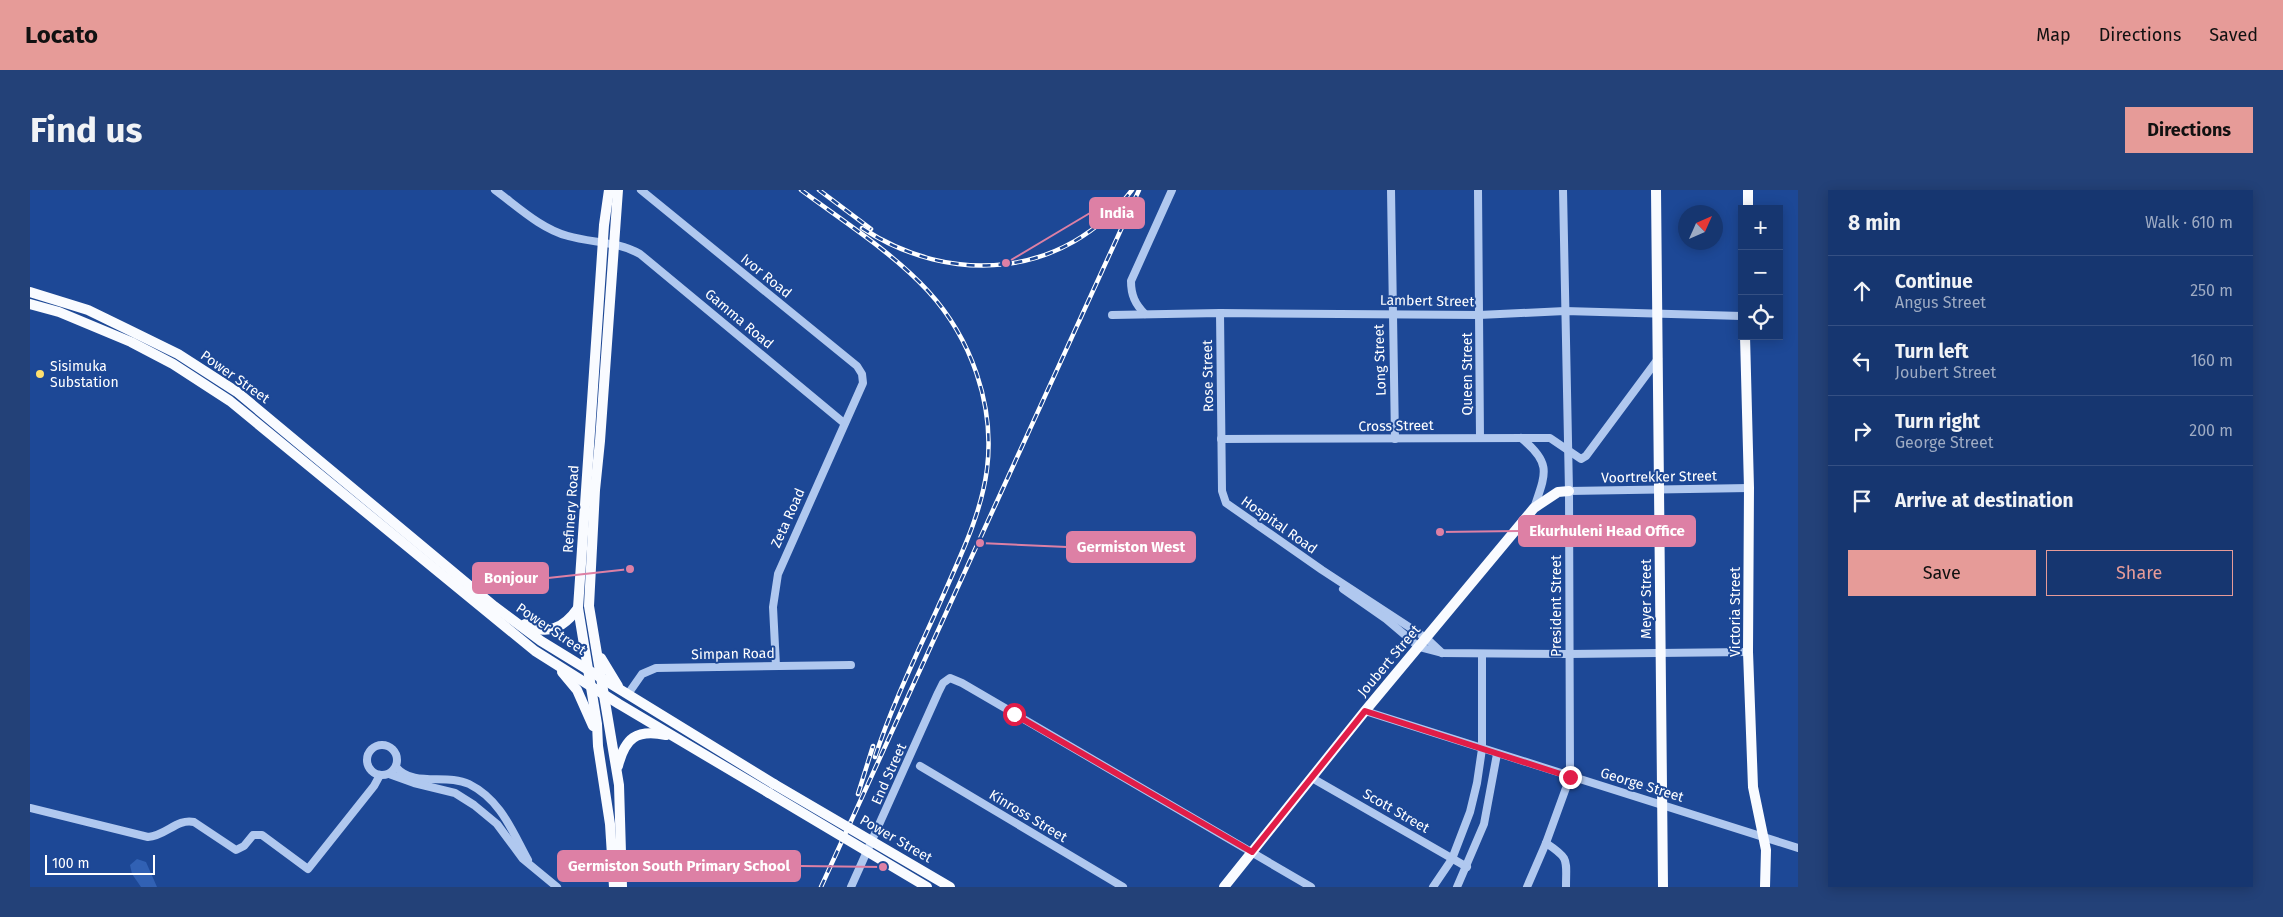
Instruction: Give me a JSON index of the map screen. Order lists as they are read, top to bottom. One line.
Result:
{"streets":{"main road":["Power Street","Refinery Road","Meyer Street","Victoria Street","Joubert Street"],"street":["Ivor Road","Lambert Street","Gamma Road","Long Street","Queen Street","Rose Street","Cross Street","Voortrekker Street","Zeta Road","Hospital Road","President Street","Simpan Road","End Street","George Street","Scott Street","Kinross Street"]},"crossings":[["Ivor Road","Zeta Road"],["Lambert Street","Long Street"],["Lambert Street","Queen Street"],["Lambert Street","Rose Street"],["Lambert Street","Meyer Street"],["Lambert Street","President Street"],["Gamma Road","Refinery Road"],["Gamma Road","Zeta Road"],["Long Street","Cross Street"],["Queen Street","Cross Street"],["Rose Street","Cross Street"],["Rose Street","Hospital Road"],["Power Street","Refinery Road"],["Power Street","Simpan Road"],["Cross Street","Hospital Road"],["Cross Street","President Street"],["Voortrekker Street","Meyer Street"],["Voortrekker Street","President Street"],["Voortrekker Street","Victoria Street"],["Voortrekker Street","Joubert Street"],["Zeta Road","Simpan Road"],["Hospital Road","Joubert Street"],["Meyer Street","George Street"],["President Street","Joubert Street"],["President Street","George Street"],["Victoria Street","George Street"],["Joubert Street","End Street"],["Joubert Street","George Street"],["Joubert Street","Scott Street"]],"places":["India","Sisimuka Substation","Ekurhuleni Head Office","Germiston West","Bonjour","Germiston South Primary School"],"scale_bar":"100 m","north":"top right","page":{"header":"Locato","nav":["Map","Directions","Saved"],"buttons":["Directions",["Save","Share"]],"title":"Find us","heading":["8 min","Walk · 610 m"],"map_buttons":["+","−"],"list":[["Continue","Angus Street","250 m"],["Turn left","Joubert Street","160 m"],["Turn right","George Street","200 m"],"Arrive at destination"],"scale":"100 m"}}
